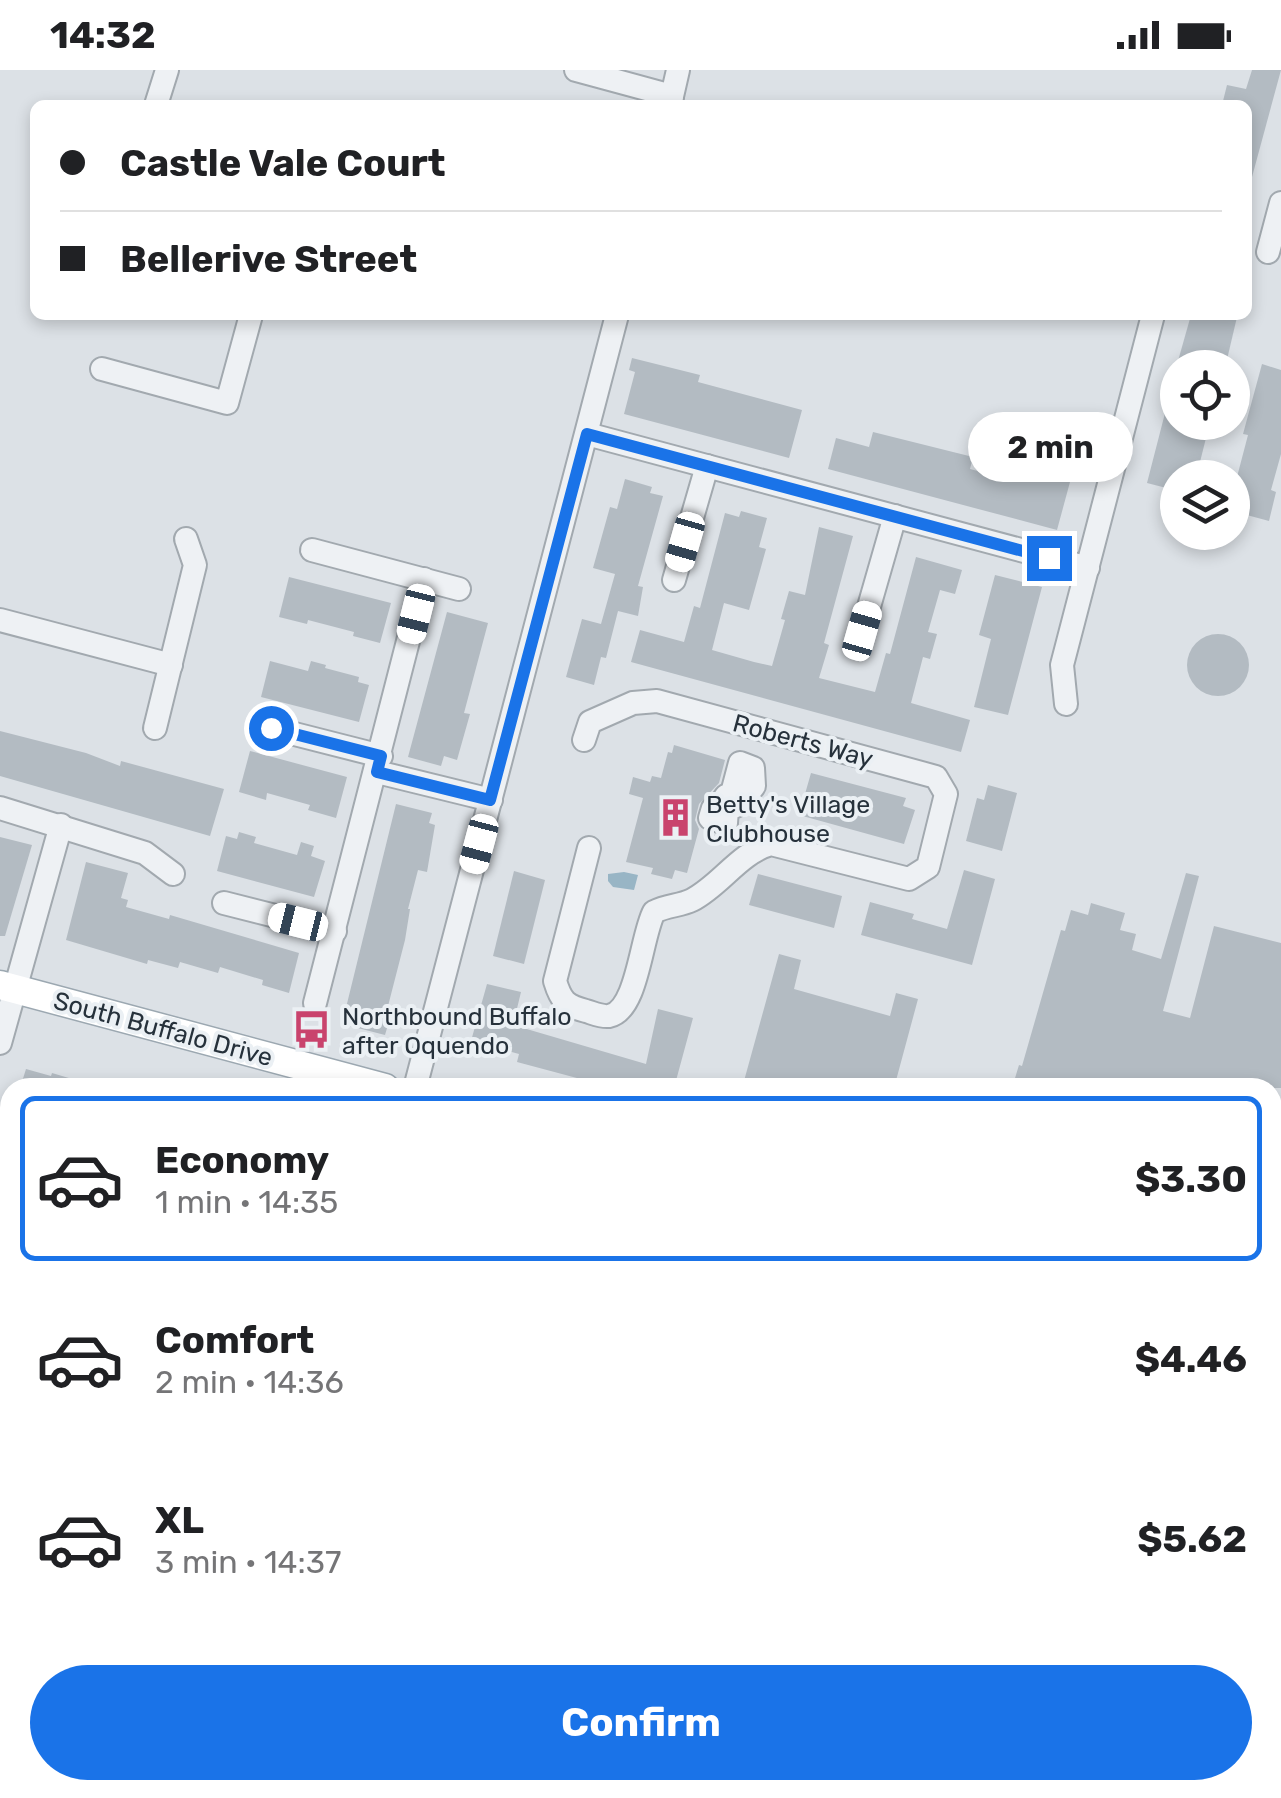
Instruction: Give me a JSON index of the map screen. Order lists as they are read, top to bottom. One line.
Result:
{"streets":{"main road":["South Buffalo Drive"],"street":["Roberts Way"]},"places":{"building":["Betty's Village Clubhouse"],"bus stop":["Northbound Buffalo after Oquendo"]},"page":{"status":"14:32","banner":["Castle Vale Court","Bellerive Street"],"bubble":"2 min","list":[{"name":"Economy","note":"1 min · 14:35","value":"$3.30"},{"name":"Comfort","note":"2 min · 14:36","value":"$4.46"},{"name":"XL","note":"3 min · 14:37","value":"$5.62"}],"buttons":"Confirm"}}
